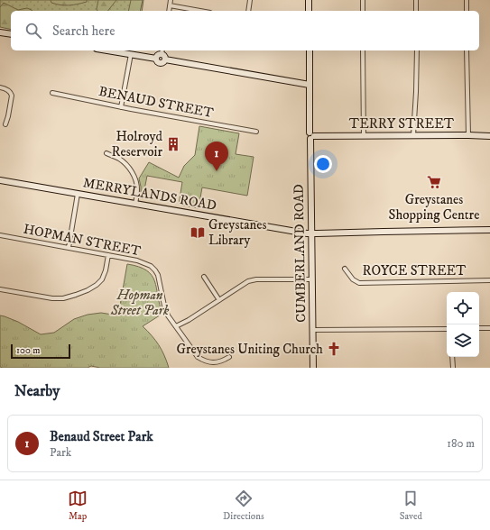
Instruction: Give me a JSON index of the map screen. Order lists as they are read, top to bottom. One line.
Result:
{"streets":{"street":["BENAUD STREET","TERRY STREET","MERRYLANDS ROAD","HOPMAN STREET","CUMBERLAND ROAD","ROYCE STREET"]},"crossings":[["TERRY STREET","CUMBERLAND ROAD"],["MERRYLANDS ROAD","CUMBERLAND ROAD"]],"parks":["Hopman Street Park"],"places":{"building":["Holroyd Reservoir"],"supermarket":["Greystanes Shopping Centre"],"library":["Greystanes Library"],"church":["Greystanes Uniting Church"]},"scale_bar":"100 m","page":{"search":"Search here","pins":"1","scale":"100 m","heading":"Nearby","list":[{"mark":"1","name":"Benaud Street Park","note":"Park","value":"180 m"}],"nav":["Map","Directions","Saved"]}}
